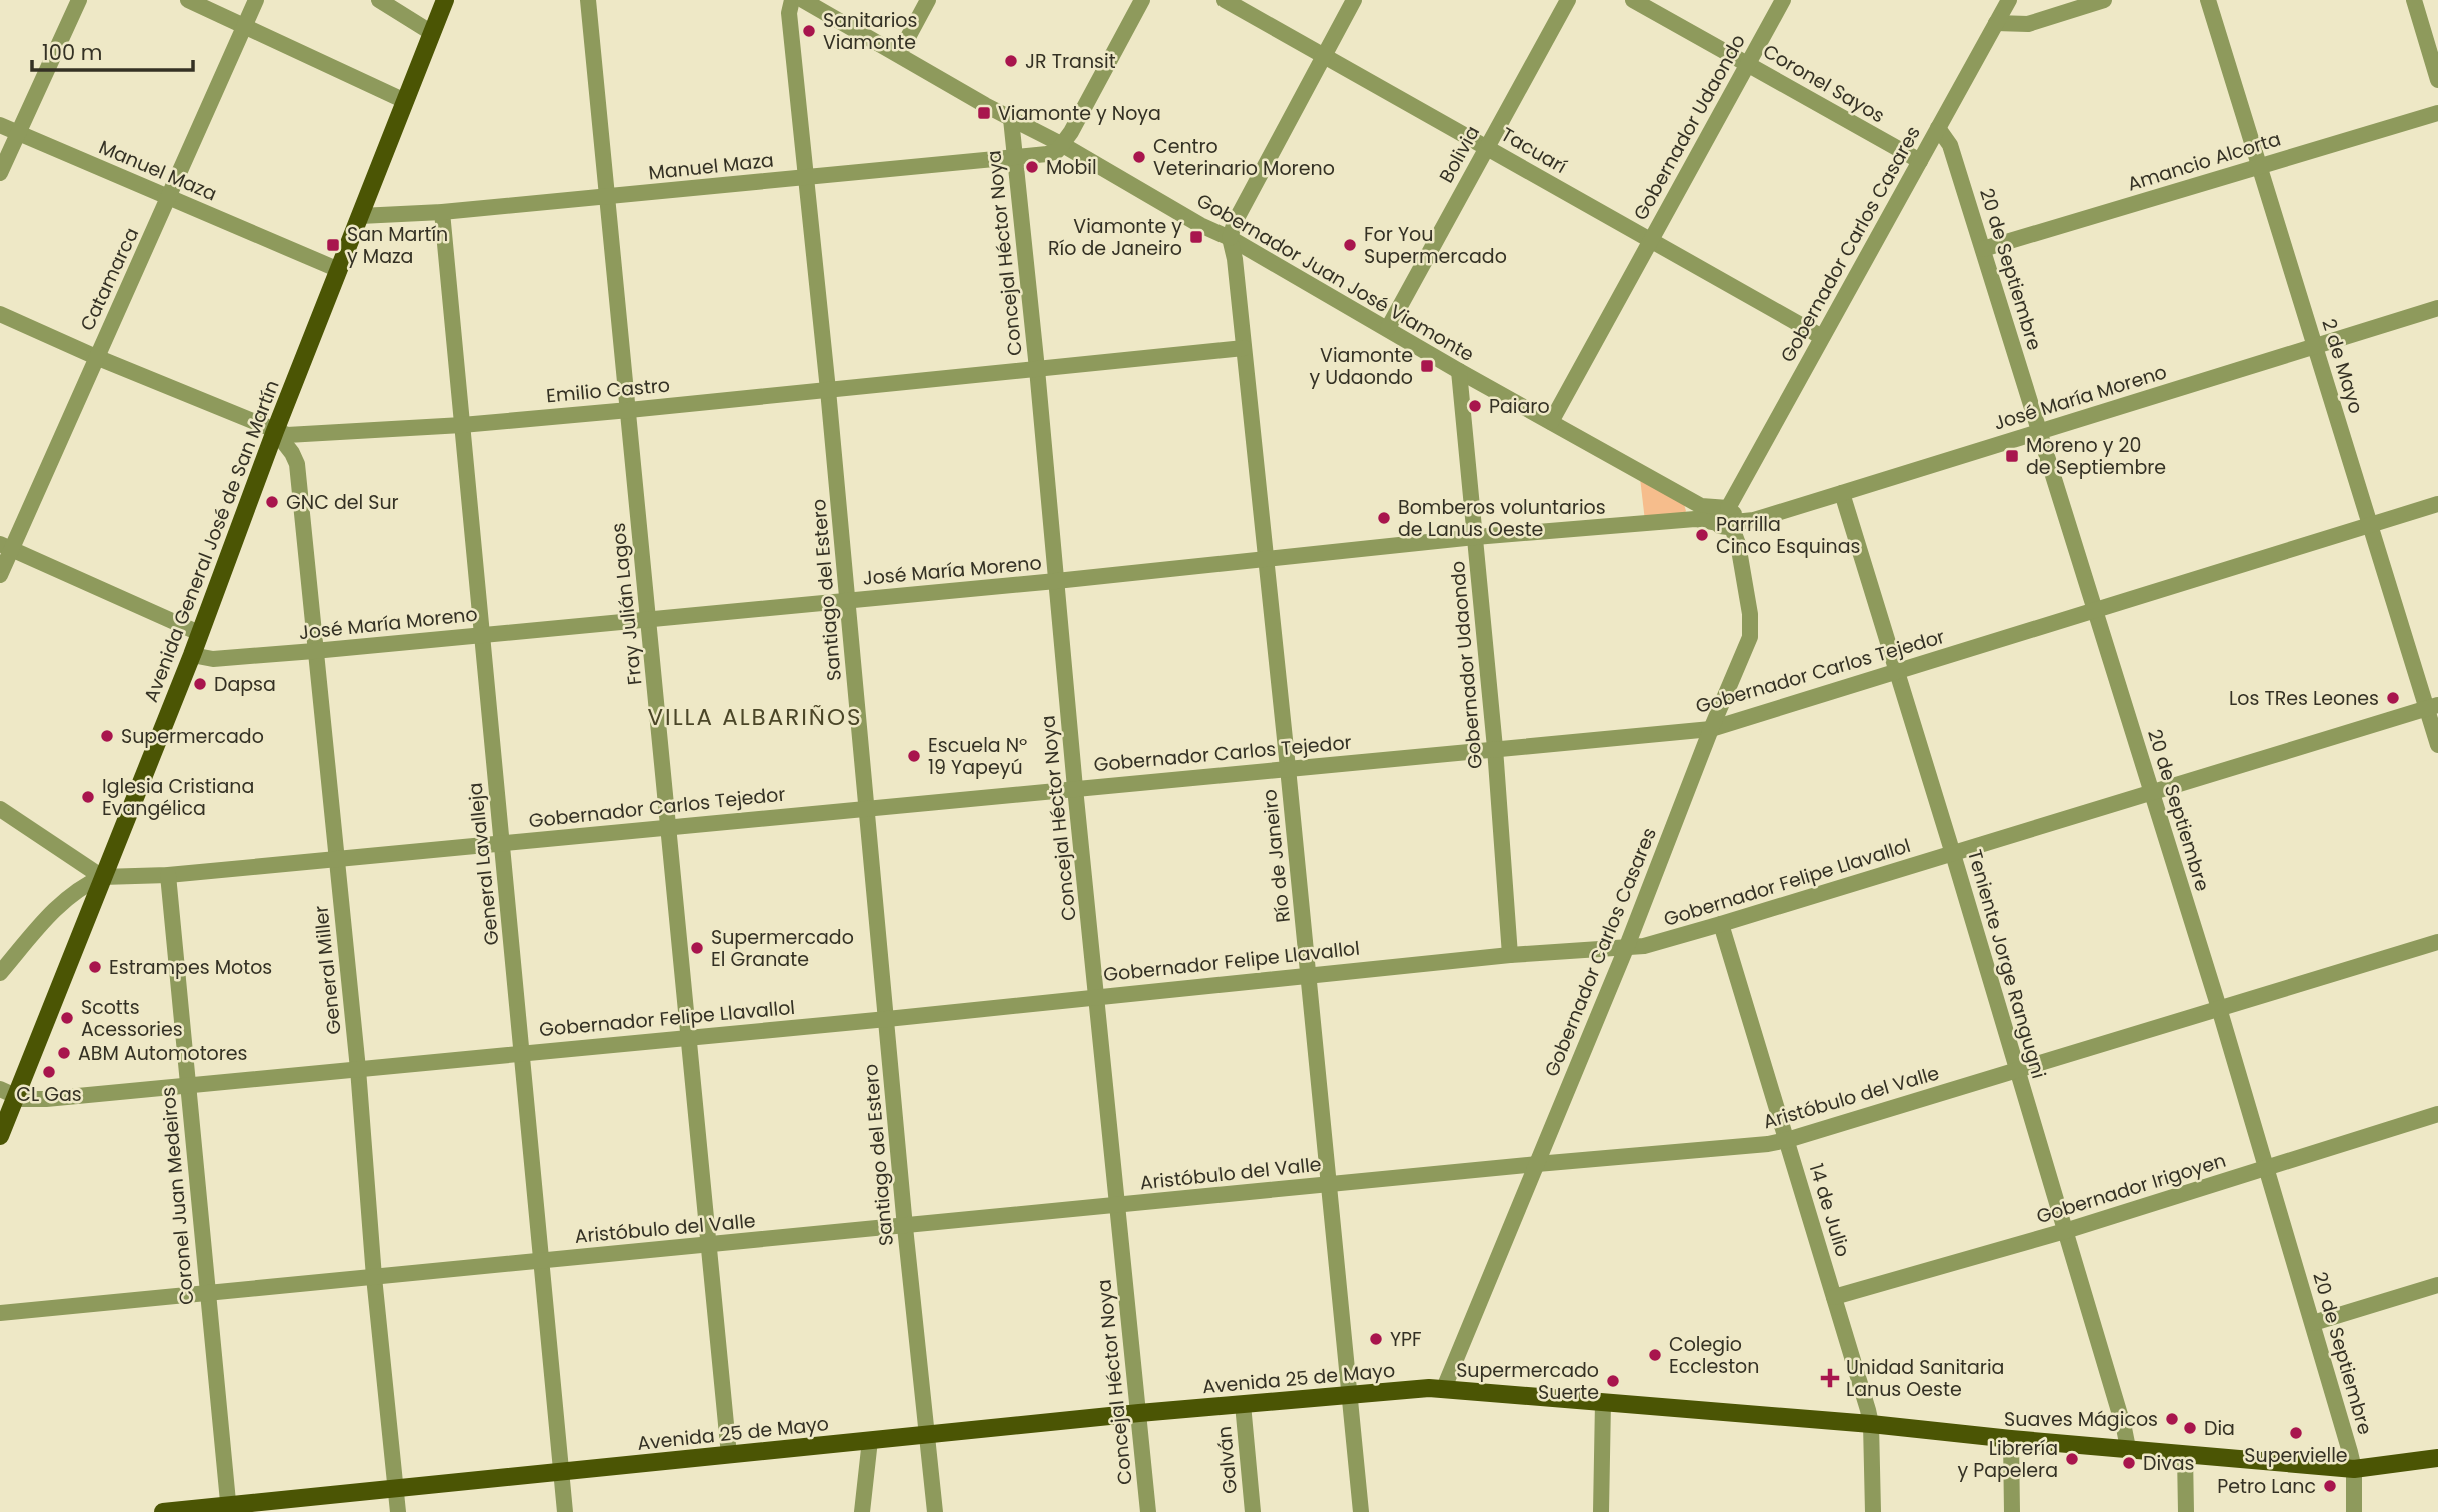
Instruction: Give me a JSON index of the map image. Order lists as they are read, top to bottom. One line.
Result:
{"streets":{"main road":["Avenida General José de San Martín","Avenida 25 de Mayo"],"street":["Coronel Sayos","Gobernador Udaondo","Tacuarí","Bolivia","Amancio Alcorta","Manuel Maza","Gobernador Carlos Casares","Concejal Héctor Noya","20 de Septiembre","Gobernador Juan José Viamonte","Catamarca","2 de Mayo","Emilio Castro","José María Moreno","Santiago del Estero","Fray Julián Lagos","Gobernador Carlos Tejedor","Río de Janeiro","General Lavalleja","Gobernador Felipe Llavallol","Teniente Jorge Rangugni","General Miller","Aristóbulo del Valle","Gobernador Irigoyen","Coronel Juan Medeiros","14 de Julio","Galván"]},"crossings":[["Coronel Sayos","Gobernador Udaondo"],["Coronel Sayos","Gobernador Carlos Casares"],["Gobernador Udaondo","Tacuarí"],["Gobernador Udaondo","Gobernador Juan José Viamonte"],["Gobernador Udaondo","José María Moreno"],["Gobernador Udaondo","Gobernador Carlos Tejedor"],["Gobernador Udaondo","Gobernador Felipe Llavallol"],["Tacuarí","Bolivia"],["Tacuarí","Gobernador Carlos Casares"],["Bolivia","Gobernador Juan José Viamonte"],["Amancio Alcorta","20 de Septiembre"],["Amancio Alcorta","2 de Mayo"],["Manuel Maza","Concejal Héctor Noya"],["Manuel Maza","Gobernador Juan José Viamonte"],["Manuel Maza","Catamarca"],["Manuel Maza","Avenida General José de San Martín"],["Manuel Maza","Santiago del Estero"],["Manuel Maza","Fray Julián Lagos"],["Manuel Maza","General Lavalleja"],["Gobernador Carlos Casares","20 de Septiembre"],["Gobernador Carlos Casares","Gobernador Juan José Viamonte"],["Gobernador Carlos Casares","José María Moreno"],["Gobernador Carlos Casares","Gobernador Carlos Tejedor"],["Gobernador Carlos Casares","Gobernador Felipe Llavallol"],["Gobernador Carlos Casares","Aristóbulo del Valle"],["Gobernador Carlos Casares","Avenida 25 de Mayo"],["Concejal Héctor Noya","Gobernador Juan José Viamonte"],["Concejal Héctor Noya","Emilio Castro"],["Concejal Héctor Noya","José María Moreno"],["Concejal Héctor Noya","Gobernador Carlos Tejedor"],["Concejal Héctor Noya","Gobernador Felipe Llavallol"],["Concejal Héctor Noya","Aristóbulo del Valle"],["Concejal Héctor Noya","Avenida 25 de Mayo"],["20 de Septiembre","José María Moreno"],["20 de Septiembre","Gobernador Carlos Tejedor"],["20 de Septiembre","Gobernador Felipe Llavallol"],["20 de Septiembre","Aristóbulo del Valle"],["20 de Septiembre","Gobernador Irigoyen"],["20 de Septiembre","Avenida 25 de Mayo"],["Gobernador Juan José Viamonte","José María Moreno"],["Gobernador Juan José Viamonte","Río de Janeiro"],["Catamarca","Emilio Castro"],["2 de Mayo","José María Moreno"],["2 de Mayo","Gobernador Carlos Tejedor"],["2 de Mayo","Gobernador Felipe Llavallol"],["Emilio Castro","Avenida General José de San Martín"],["Emilio Castro","Santiago del Estero"],["Emilio Castro","Fray Julián Lagos"],["Emilio Castro","Río de Janeiro"],["Emilio Castro","General Lavalleja"],["Emilio Castro","General Miller"],["José María Moreno","Avenida General José de San Martín"],["José María Moreno","Santiago del Estero"],["José María Moreno","Fray Julián Lagos"],["José María Moreno","Río de Janeiro"],["José María Moreno","General Lavalleja"],["José María Moreno","Teniente Jorge Rangugni"],["José María Moreno","General Miller"],["Avenida General José de San Martín","Gobernador Carlos Tejedor"],["Avenida General José de San Martín","Gobernador Felipe Llavallol"],["Avenida General José de San Martín","General Miller"],["Santiago del Estero","Gobernador Carlos Tejedor"],["Santiago del Estero","Gobernador Felipe Llavallol"],["Santiago del Estero","Aristóbulo del Valle"],["Santiago del Estero","Avenida 25 de Mayo"],["Fray Julián Lagos","Gobernador Carlos Tejedor"],["Fray Julián Lagos","Gobernador Felipe Llavallol"],["Fray Julián Lagos","Aristóbulo del Valle"],["Fray Julián Lagos","Avenida 25 de Mayo"],["Gobernador Carlos Tejedor","Río de Janeiro"],["Gobernador Carlos Tejedor","General Lavalleja"],["Gobernador Carlos Tejedor","Teniente Jorge Rangugni"],["Gobernador Carlos Tejedor","General Miller"],["Gobernador Carlos Tejedor","Coronel Juan Medeiros"],["Río de Janeiro","Gobernador Felipe Llavallol"],["Río de Janeiro","Aristóbulo del Valle"],["Río de Janeiro","Avenida 25 de Mayo"],["General Lavalleja","Gobernador Felipe Llavallol"],["General Lavalleja","Aristóbulo del Valle"],["General Lavalleja","Avenida 25 de Mayo"],["Gobernador Felipe Llavallol","Teniente Jorge Rangugni"],["Gobernador Felipe Llavallol","General Miller"],["Gobernador Felipe Llavallol","Coronel Juan Medeiros"],["Gobernador Felipe Llavallol","14 de Julio"],["Teniente Jorge Rangugni","Aristóbulo del Valle"],["Teniente Jorge Rangugni","Gobernador Irigoyen"],["Teniente Jorge Rangugni","Avenida 25 de Mayo"],["General Miller","Aristóbulo del Valle"],["General Miller","Avenida 25 de Mayo"],["Aristóbulo del Valle","Coronel Juan Medeiros"],["Aristóbulo del Valle","14 de Julio"],["Gobernador Irigoyen","14 de Julio"],["Coronel Juan Medeiros","Avenida 25 de Mayo"],["14 de Julio","Avenida 25 de Mayo"],["Avenida 25 de Mayo","Galván"]],"districts":["VILLA ALBARIÑOS"],"places":{"other":["Sanitarios Viamonte","JR Transit","Centro Veterinario Moreno","Mobil","For You Supermercado","Paiaro","GNC del Sur","Bomberos voluntarios de Lanus Oeste","Parrilla Cinco Esquinas","Dapsa","Los TRes Leones","Supermercado","Escuela Nº 19 Yapeyú","Iglesia Cristiana Evangélica","Supermercado El Granate","Estrampes Motos","Scotts Acessories","ABM Automotores","CL Gas","YPF","Colegio Eccleston","Supermercado Suerte","Suaves Mágicos","Dia","Supervielle","Librería y Papelera","Divas","Petro Lanc"],"transit":["Viamonte y Noya","Viamonte y Río de Janeiro","San Martín y Maza","Viamonte y Udaondo","Moreno y 20 de Septiembre"],"health":["Unidad Sanitaria Lanus Oeste"]},"scale_bar":"100 m"}
